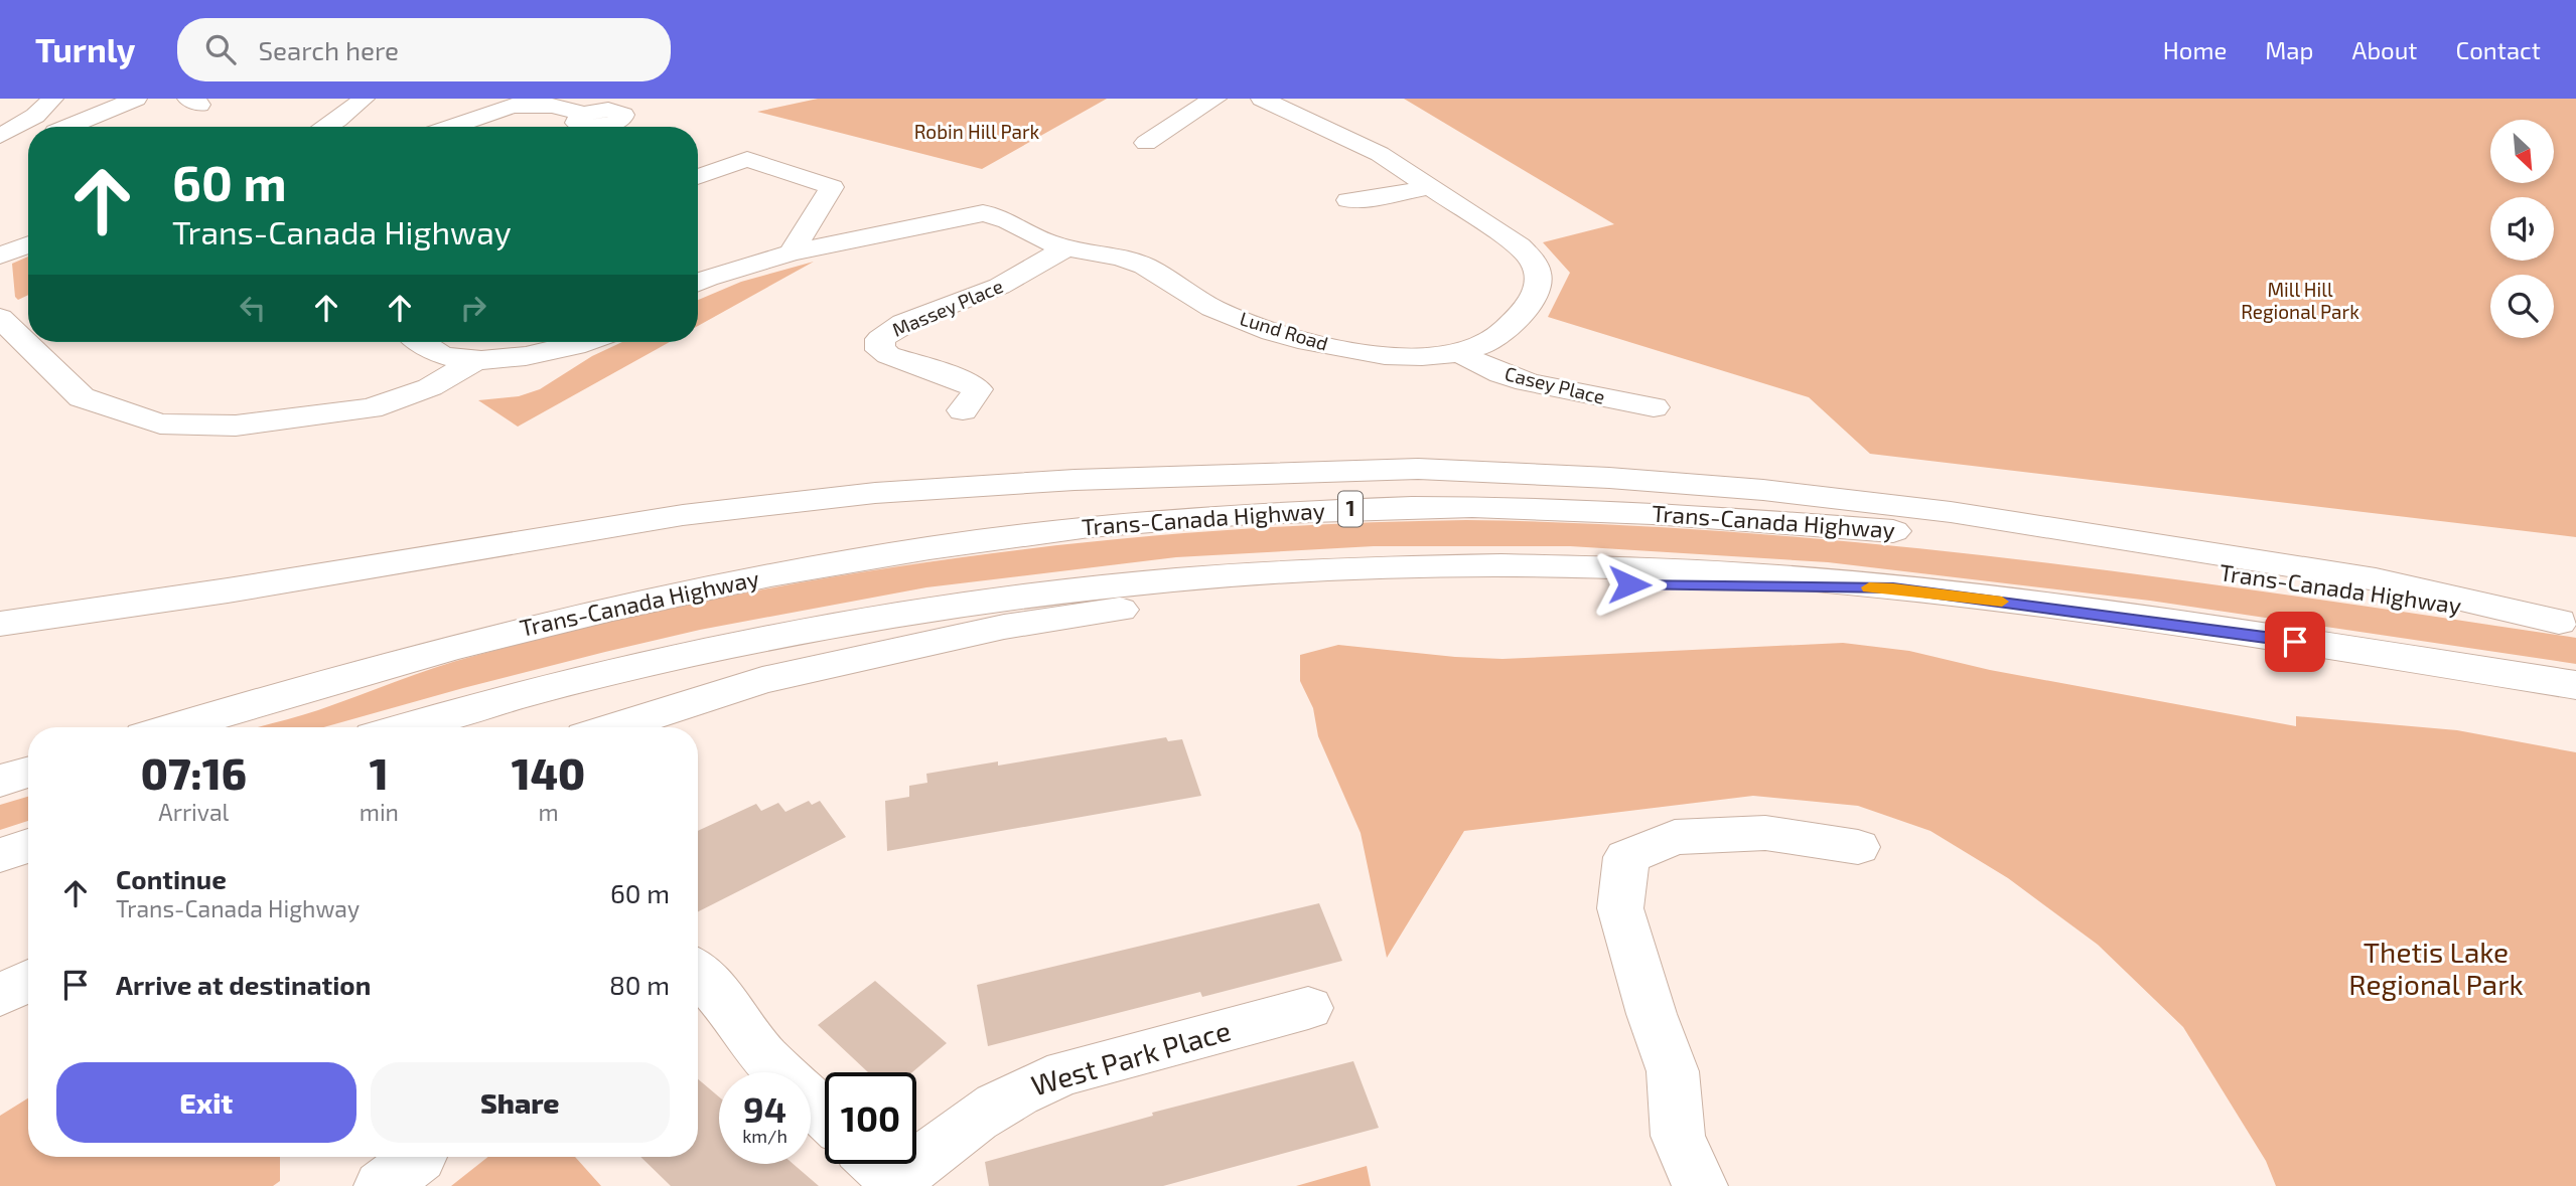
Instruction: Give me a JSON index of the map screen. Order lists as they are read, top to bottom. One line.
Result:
{"streets":{"main road":["Massey Place","Lund Road","Casey Place","1","Trans-Canada Highway","West Park Place"]},"crossings":[["Massey Place","Lund Road"],["Lund Road","Casey Place"]],"parks":["Robin Hill Park","Mill Hill Regional Park","Thetis Lake Regional Park"],"north":"bottom right","page":{"header":"Turnly","search":"Search here","nav":["Home","Map","About","Contact"],"turn":["60 m","Trans-Canada Highway"],"eta":["07:16","Arrival","1","min","140","m"],"list":[{"name":"Continue","note":"Trans-Canada Highway","value":"60 m"},{"name":"Arrive at destination","value":"80 m"}],"buttons":["Exit","Share"],"speed":"94 km/h","limit":"100"}}
